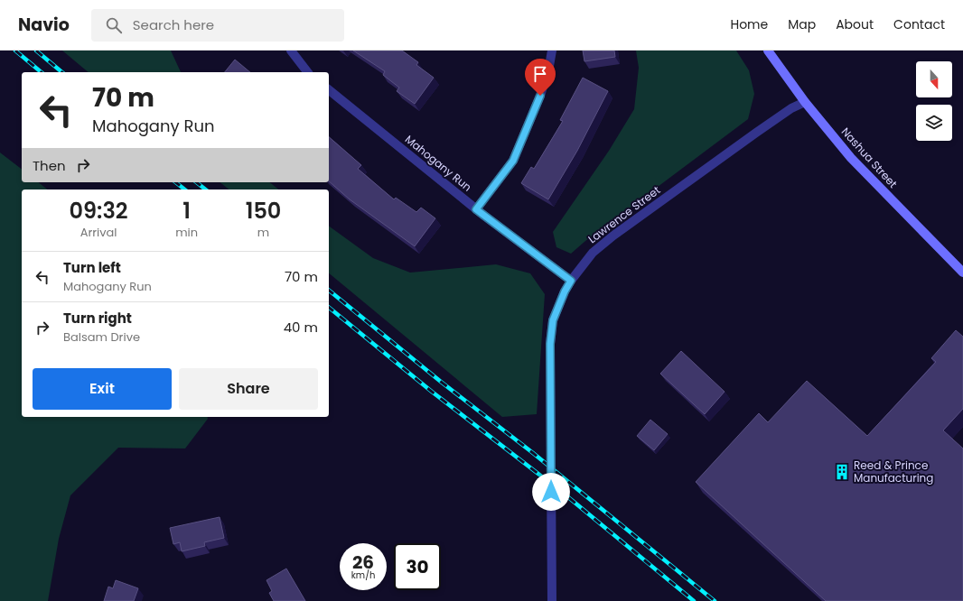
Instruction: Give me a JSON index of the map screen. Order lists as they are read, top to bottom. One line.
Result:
{"streets":{"main road":["Nashua Street"],"street":["Mahogany Run","Lawrence Street"]},"crossings":[["Nashua Street","Lawrence Street"],["Mahogany Run","Lawrence Street"]],"places":{"building":["Reed & Prince Manufacturing"]},"north":"bottom","page":{"header":"Navio","search":"Search here","nav":["Home","Map","About","Contact"],"turn":["70 m","Mahogany Run"],"then":"Then","eta":["09:32","Arrival","1","min","150","m"],"list":[{"name":"Turn left","note":"Mahogany Run","value":"70 m"},{"name":"Turn right","note":"Balsam Drive","value":"40 m"}],"buttons":["Exit","Share"],"speed":"26 km/h","limit":"30"}}
